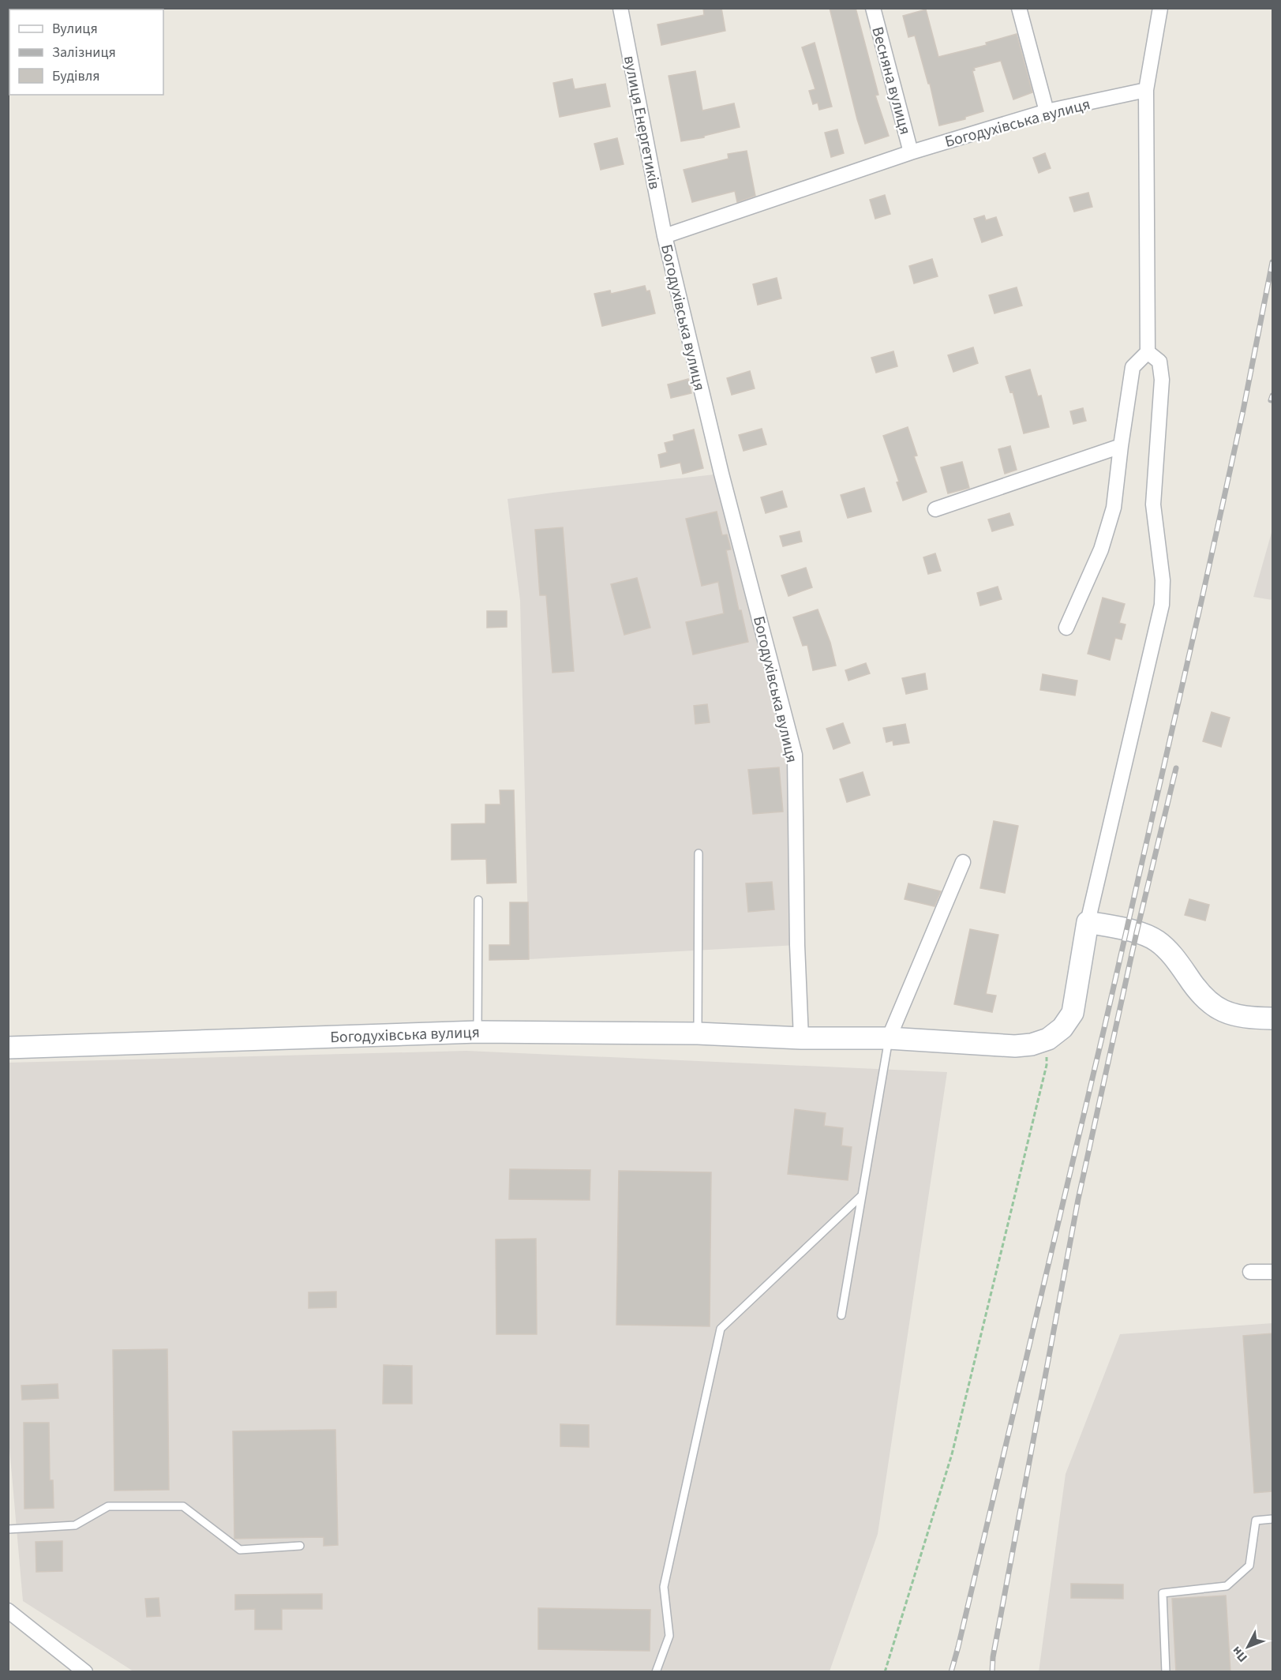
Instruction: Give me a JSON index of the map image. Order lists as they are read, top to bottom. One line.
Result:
{"streets":{"street":["Весняна вулиця","вулиця Енергетиків","Богодухівська вулиця"]},"crossings":[["Весняна вулиця","Богодухівська вулиця"],["вулиця Енергетиків","Богодухівська вулиця"]],"legend":["Вулиця","Залізниця","Будівля"],"north":"bottom left"}
